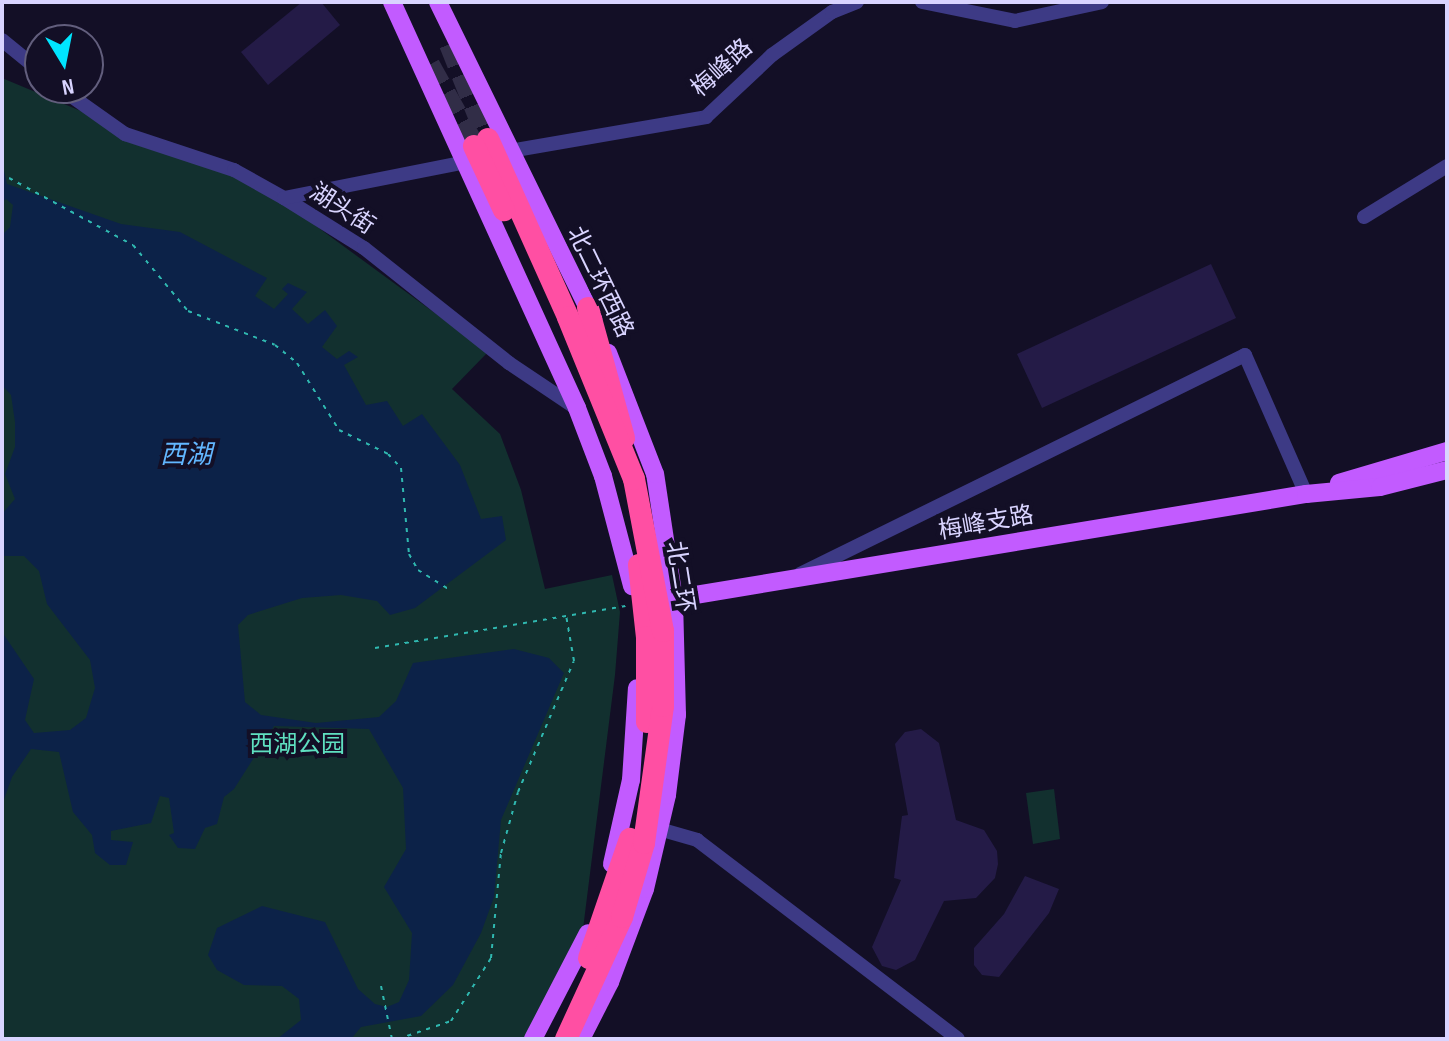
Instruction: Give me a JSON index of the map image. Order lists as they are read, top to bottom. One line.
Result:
{"streets":{"highway":["北二环"],"main road":["北二环西路","梅峰支路"],"street":["梅峰路","湖头街"]},"crossings":[["梅峰路","北二环西路"],["北二环西路","梅峰支路"],["北二环西路","北二环"]],"water":["西湖"],"parks":["西湖公园"],"north":"bottom"}
